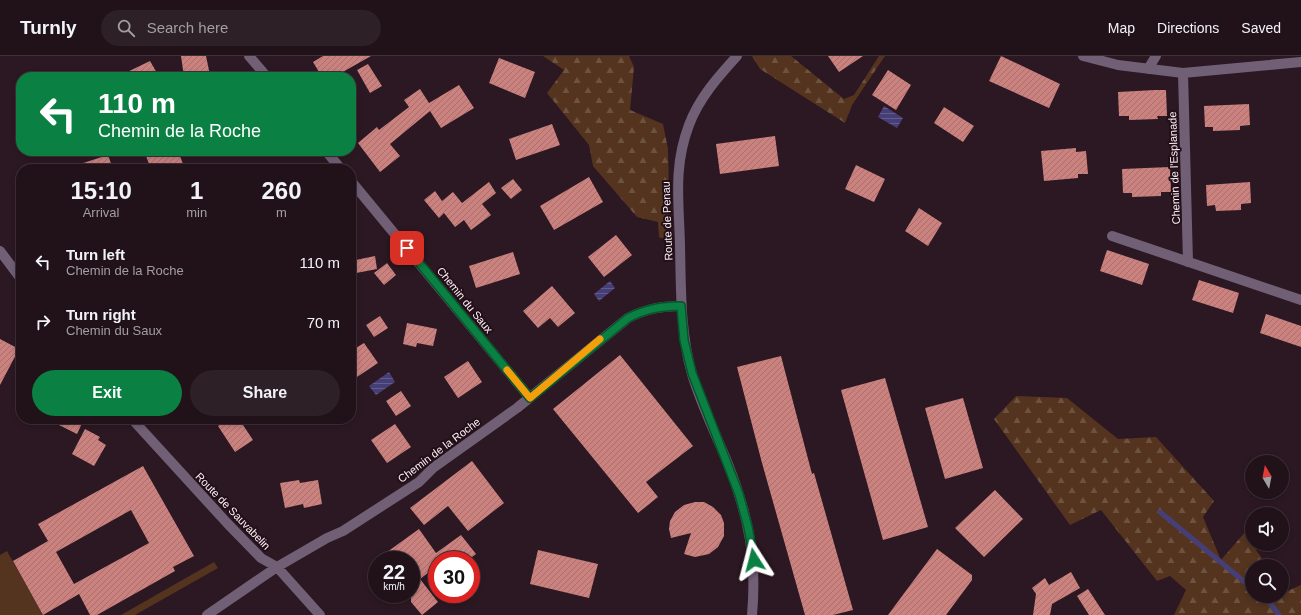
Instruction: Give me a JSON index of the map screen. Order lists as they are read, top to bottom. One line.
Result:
{"streets":{"street":["Chemin de l'Esplanade","Route de Penau","Chemin du Saux","Chemin de la Roche","Route de Sauvabelin"]},"crossings":[["Route de Penau","Chemin de la Roche"],["Chemin du Saux","Chemin de la Roche"],["Chemin de la Roche","Route de Sauvabelin"]],"north":"top","page":{"header":"Turnly","search":"Search here","nav":["Map","Directions","Saved"],"turn":["110 m","Chemin de la Roche"],"eta":["15:10","Arrival","1","min","260","m"],"list":[{"name":"Turn left","note":"Chemin de la Roche","value":"110 m"},{"name":"Turn right","note":"Chemin du Saux","value":"70 m"}],"buttons":["Exit","Share"],"speed":"22 km/h","limit":"30"}}
